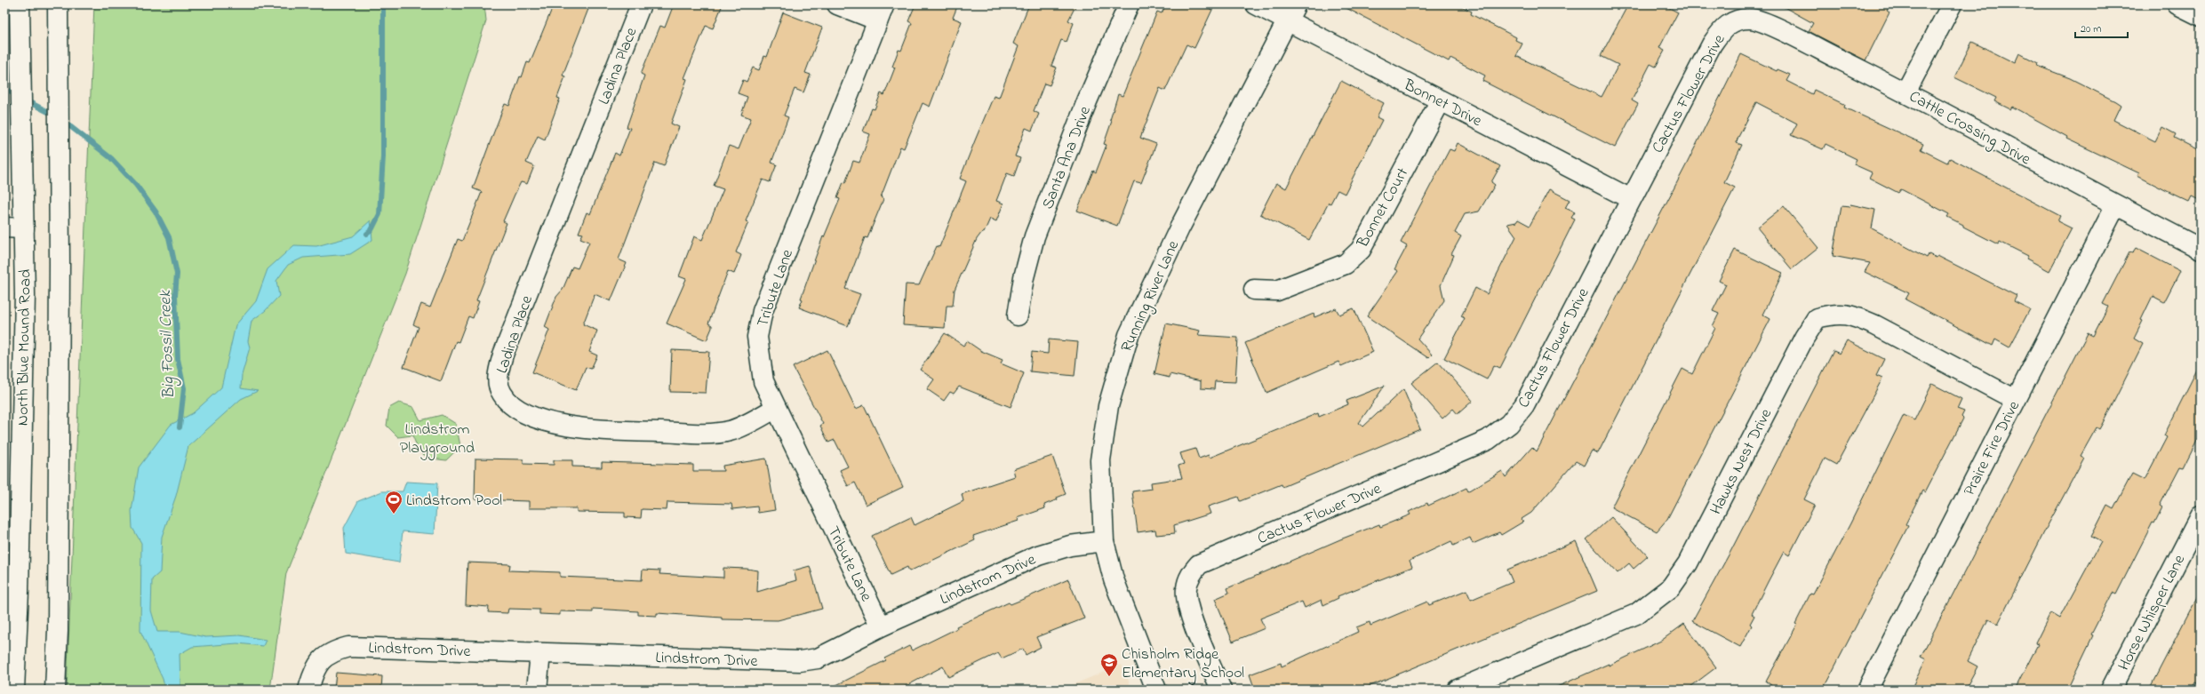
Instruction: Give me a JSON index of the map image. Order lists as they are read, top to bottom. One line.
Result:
{"streets":{"street":["Ladina Place","Cactus Flower Drive","Bonnet Drive","Cattle Crossing Drive","Santa Ana Drive","Bonnet Court","Tribute Lane","Running River Lane","North Blue Mound Road","Praire Fire Drive","Hawks Nest Drive","Lindstrom Drive","Horse Whisper Lane"]},"crossings":[["Ladina Place","Tribute Lane"],["Cactus Flower Drive","Bonnet Drive"],["Cactus Flower Drive","Cattle Crossing Drive"],["Bonnet Drive","Bonnet Court"],["Bonnet Drive","Running River Lane"],["Cattle Crossing Drive","Praire Fire Drive"],["Tribute Lane","Lindstrom Drive"],["Running River Lane","Lindstrom Drive"],["Praire Fire Drive","Hawks Nest Drive"]],"water":["Big Fossil Creek"],"parks":["Lindstrom Playground"],"places":{"sports":["Lindstrom Pool"],"school or university":["Chisholm Ridge Elementary School"]},"scale_bar":"20 m"}
